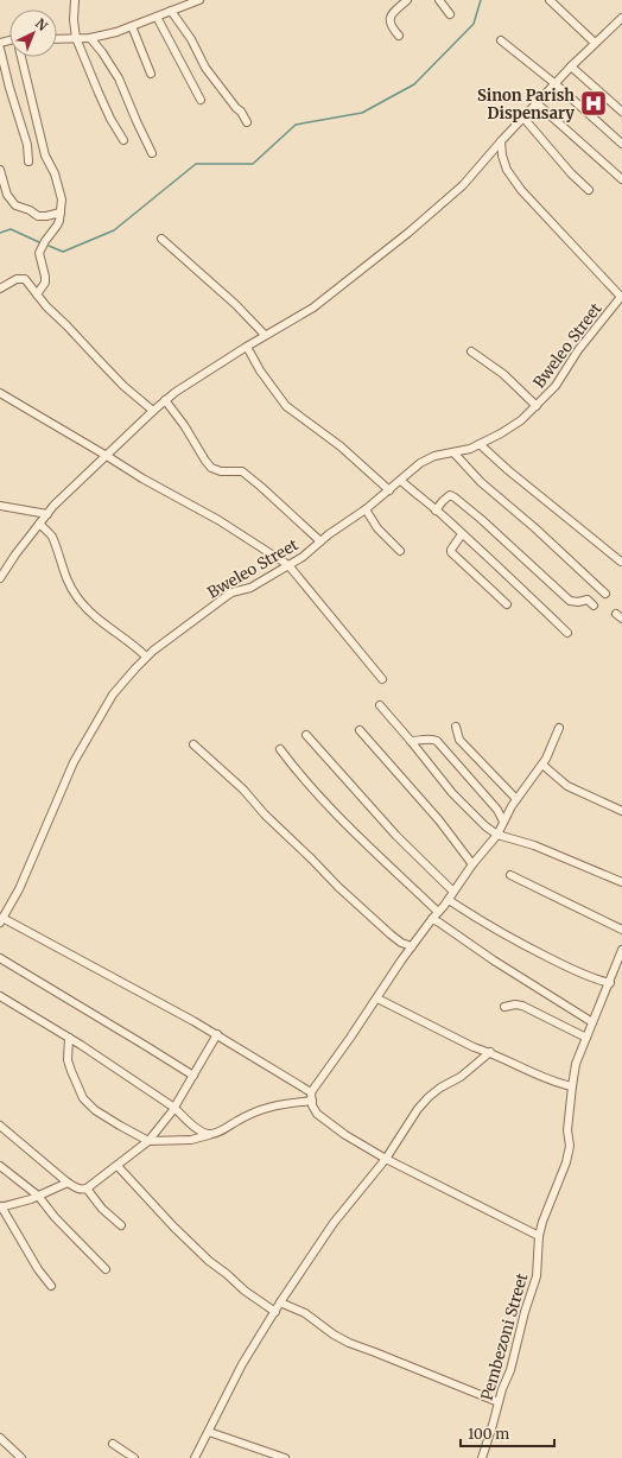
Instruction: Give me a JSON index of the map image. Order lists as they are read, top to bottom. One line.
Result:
{"streets":{"street":["Bweleo Street","Pembezoni Street"]},"places":{"hospital":["Sinon Parish Dispensary"]},"scale_bar":"100 m","north":"top right"}
